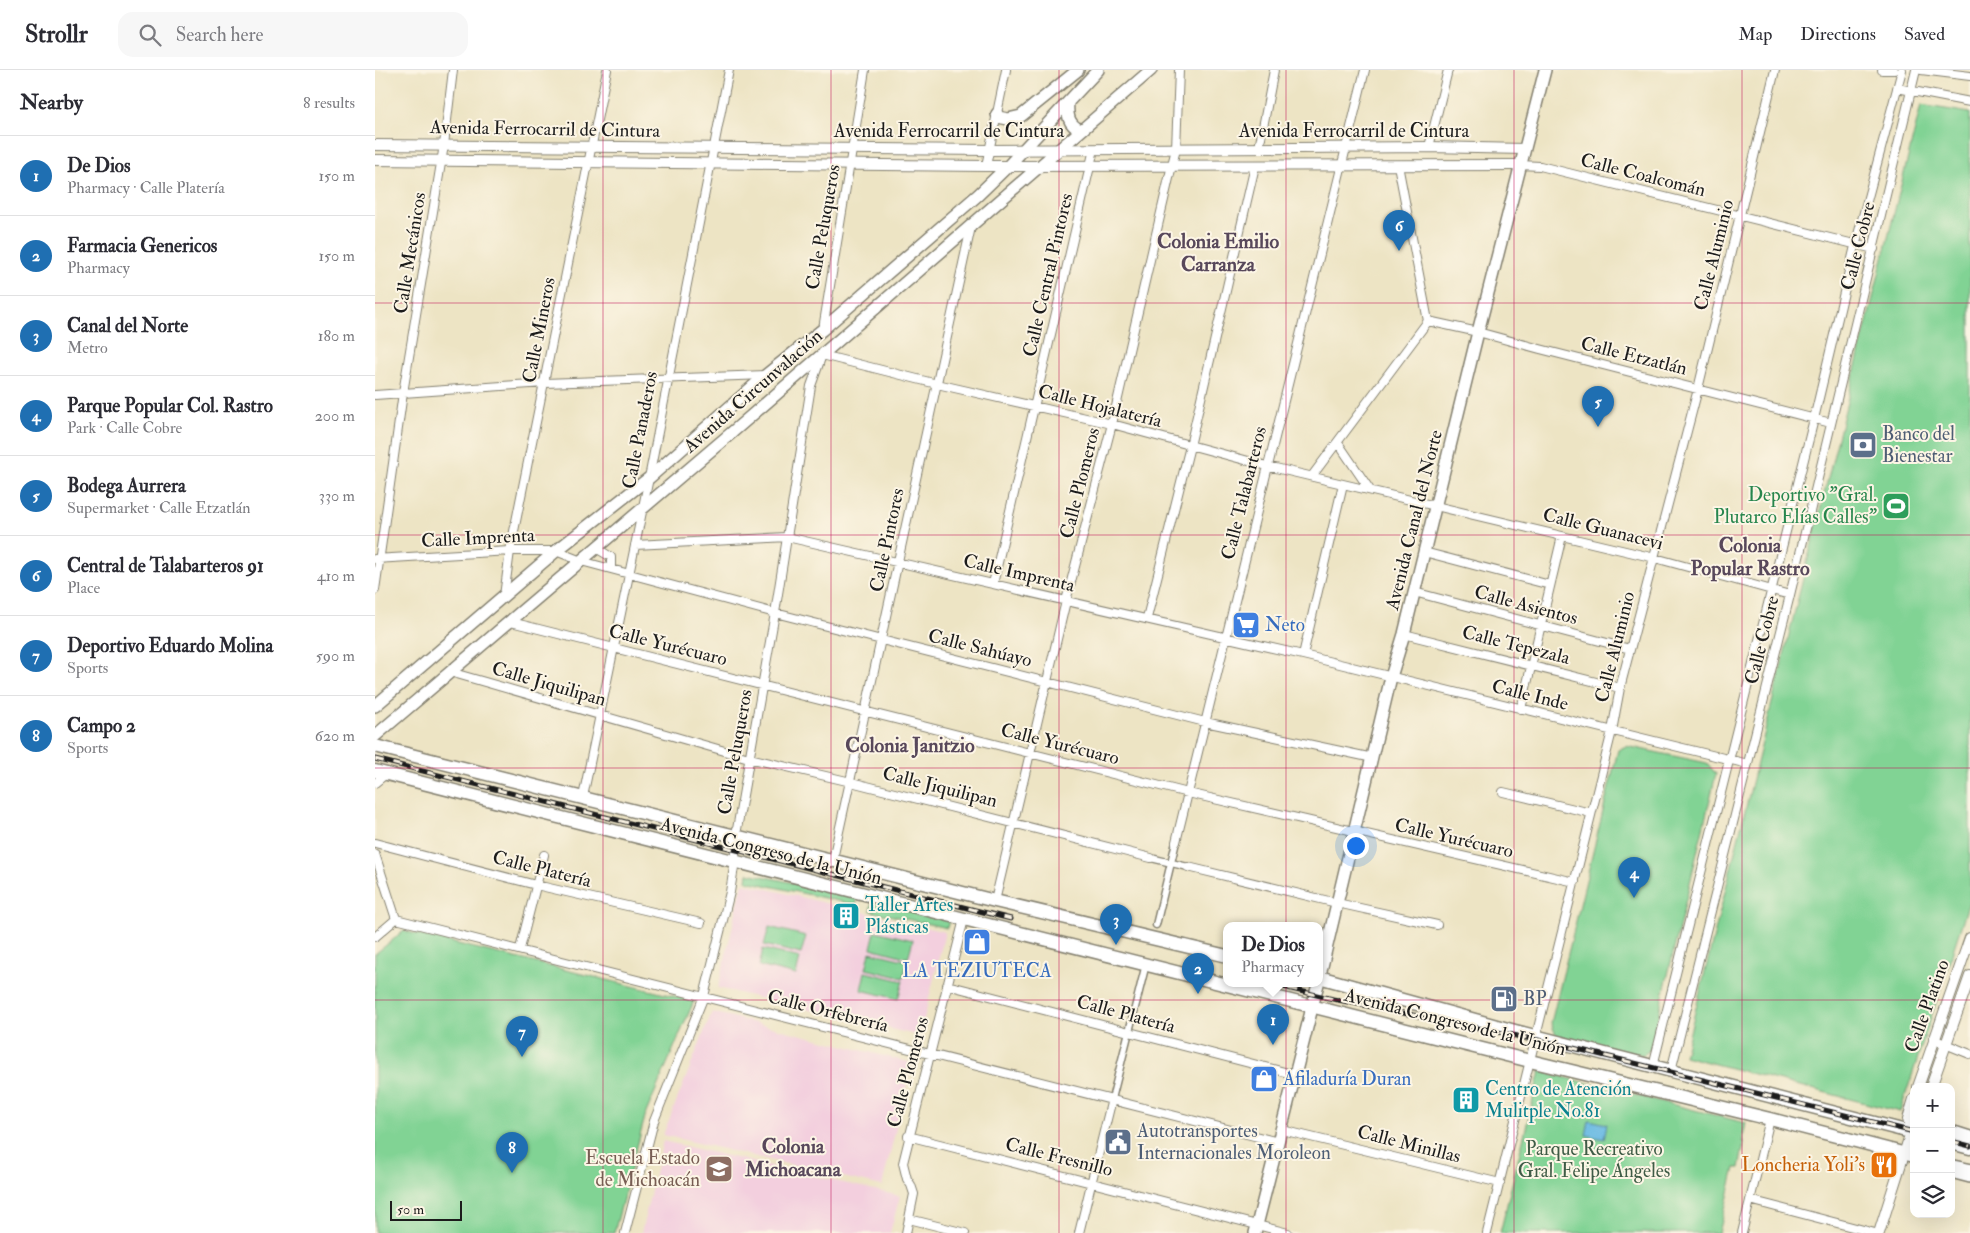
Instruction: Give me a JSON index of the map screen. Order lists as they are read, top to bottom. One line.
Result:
{"streets":{"main road":["Avenida Circunvalación","Avenida Canal del Norte","Avenida Congreso de la Unión"],"street":["Avenida Ferrocarril de Cintura","Calle Coalcomán","Calle Peluqueros","Calle Cobre","Calle Mecánicos","Calle Aluminio","Calle Central Pintores","Calle Mineros","Calle Etzatlán","Calle Hojalatería","Calle Panaderos","Calle Plomeros","Calle Talabarteros","Calle Guanacevi","Calle Imprenta","Calle Pintores","Calle Asientos","Calle Yurécuaro","Calle Tepezala","Calle Sahúayo","Calle Jiquilipan","Calle Inde","Calle Platería","Calle Platino","Calle Orfebrería","Calle Minillas","Calle Fresnillo"]},"crossings":[["Avenida Ferrocarril de Cintura","Calle Coalcomán"],["Avenida Ferrocarril de Cintura","Calle Peluqueros"],["Avenida Ferrocarril de Cintura","Calle Mecánicos"],["Avenida Ferrocarril de Cintura","Calle Central Pintores"],["Avenida Ferrocarril de Cintura","Calle Mineros"],["Avenida Ferrocarril de Cintura","Avenida Circunvalación"],["Avenida Ferrocarril de Cintura","Calle Panaderos"],["Avenida Ferrocarril de Cintura","Calle Plomeros"],["Avenida Ferrocarril de Cintura","Calle Talabarteros"],["Avenida Ferrocarril de Cintura","Avenida Canal del Norte"],["Calle Coalcomán","Calle Cobre"],["Calle Coalcomán","Calle Aluminio"],["Calle Coalcomán","Avenida Canal del Norte"],["Calle Peluqueros","Avenida Circunvalación"],["Calle Peluqueros","Calle Hojalatería"],["Calle Peluqueros","Calle Imprenta"],["Calle Peluqueros","Calle Yurécuaro"],["Calle Peluqueros","Calle Sahúayo"],["Calle Peluqueros","Calle Jiquilipan"],["Calle Peluqueros","Avenida Congreso de la Unión"],["Calle Peluqueros","Calle Orfebrería"],["Calle Cobre","Calle Etzatlán"],["Calle Cobre","Calle Guanacevi"],["Calle Cobre","Calle Inde"],["Calle Cobre","Avenida Congreso de la Unión"],["Calle Mecánicos","Calle Imprenta"],["Calle Aluminio","Calle Etzatlán"],["Calle Aluminio","Calle Guanacevi"],["Calle Aluminio","Calle Asientos"],["Calle Aluminio","Calle Yurécuaro"],["Calle Aluminio","Calle Tepezala"],["Calle Aluminio","Calle Inde"],["Calle Aluminio","Avenida Congreso de la Unión"],["Calle Aluminio","Calle Minillas"],["Calle Central Pintores","Calle Hojalatería"],["Calle Central Pintores","Calle Imprenta"],["Calle Mineros","Avenida Circunvalación"],["Calle Mineros","Calle Imprenta"],["Calle Etzatlán","Avenida Canal del Norte"],["Avenida Circunvalación","Calle Hojalatería"],["Avenida Circunvalación","Calle Panaderos"],["Avenida Circunvalación","Calle Imprenta"],["Avenida Circunvalación","Calle Pintores"],["Avenida Circunvalación","Calle Yurécuaro"],["Avenida Circunvalación","Calle Sahúayo"],["Avenida Circunvalación","Calle Jiquilipan"],["Calle Hojalatería","Calle Plomeros"],["Calle Hojalatería","Calle Talabarteros"],["Calle Hojalatería","Avenida Canal del Norte"],["Calle Hojalatería","Calle Guanacevi"],["Calle Hojalatería","Calle Pintores"],["Calle Panaderos","Calle Imprenta"],["Calle Panaderos","Calle Yurécuaro"],["Calle Panaderos","Calle Sahúayo"],["Calle Panaderos","Calle Jiquilipan"],["Calle Panaderos","Avenida Congreso de la Unión"],["Calle Plomeros","Calle Imprenta"],["Calle Plomeros","Calle Yurécuaro"],["Calle Plomeros","Calle Sahúayo"],["Calle Plomeros","Calle Jiquilipan"],["Calle Plomeros","Avenida Congreso de la Unión"],["Calle Plomeros","Calle Platería"],["Calle Plomeros","Calle Orfebrería"],["Calle Plomeros","Calle Fresnillo"],["Calle Talabarteros","Calle Imprenta"],["Calle Talabarteros","Calle Yurécuaro"],["Calle Talabarteros","Calle Sahúayo"],["Calle Talabarteros","Calle Jiquilipan"],["Avenida Canal del Norte","Calle Guanacevi"],["Avenida Canal del Norte","Calle Imprenta"],["Avenida Canal del Norte","Calle Asientos"],["Avenida Canal del Norte","Calle Yurécuaro"],["Avenida Canal del Norte","Calle Tepezala"],["Avenida Canal del Norte","Calle Sahúayo"],["Avenida Canal del Norte","Calle Jiquilipan"],["Avenida Canal del Norte","Calle Inde"],["Calle Imprenta","Calle Pintores"],["Calle Imprenta","Calle Sahúayo"],["Calle Imprenta","Calle Inde"],["Calle Pintores","Calle Yurécuaro"],["Calle Pintores","Calle Sahúayo"],["Calle Pintores","Calle Jiquilipan"],["Calle Pintores","Avenida Congreso de la Unión"]],"districts":["Colonia Emilio Carranza","Colonia Popular Rastro","Colonia Janitzio","Colonia Michoacana"],"parks":["Parque Recreativo Gral. Felipe Ángeles"],"places":{"bank":["Banco del Bienestar"],"sports":["Deportivo \"Gral. Plutarco Elías Calles\""],"supermarket":["Neto"],"building":["Taller Artes Plásticas","Centro de Atención Mulitple No.81"],"shop":["LA TEZIUTECA","Afiladuría Duran"],"fuel station":["BP"],"public building":["Autotransportes Internacionales Moroleon"],"restaurant":["Loncheria Yoli's"],"school or university":["Escuela Estado de Michoacán"]},"scale_bar":"50 m","page":{"header":"Strollr","search":"Search here","nav":["Map","Directions","Saved"],"heading":["Nearby","8 results"],"list":[{"mark":"1","name":"De Dios","note":"Pharmacy · Calle Platería","value":"150 m"},{"mark":"2","name":"Farmacia Genericos","note":"Pharmacy","value":"150 m"},{"mark":"3","name":"Canal del Norte","note":"Metro","value":"180 m"},{"mark":"4","name":"Parque Popular Col. Rastro","note":"Park · Calle Cobre","value":"200 m"},{"mark":"5","name":"Bodega Aurrera","note":"Supermarket · Calle Etzatlán","value":"330 m"},{"mark":"6","name":"Central de Talabarteros 91","note":"Place","value":"410 m"},{"mark":"7","name":"Deportivo Eduardo Molina","note":"Sports","value":"590 m"},{"mark":"8","name":"Campo 2","note":"Sports","value":"620 m"}],"pins":["6","5","4","3","2","1","7","8"],"popup":["De Dios","Pharmacy"],"map_buttons":["+","−"],"scale":"50 m"}}
